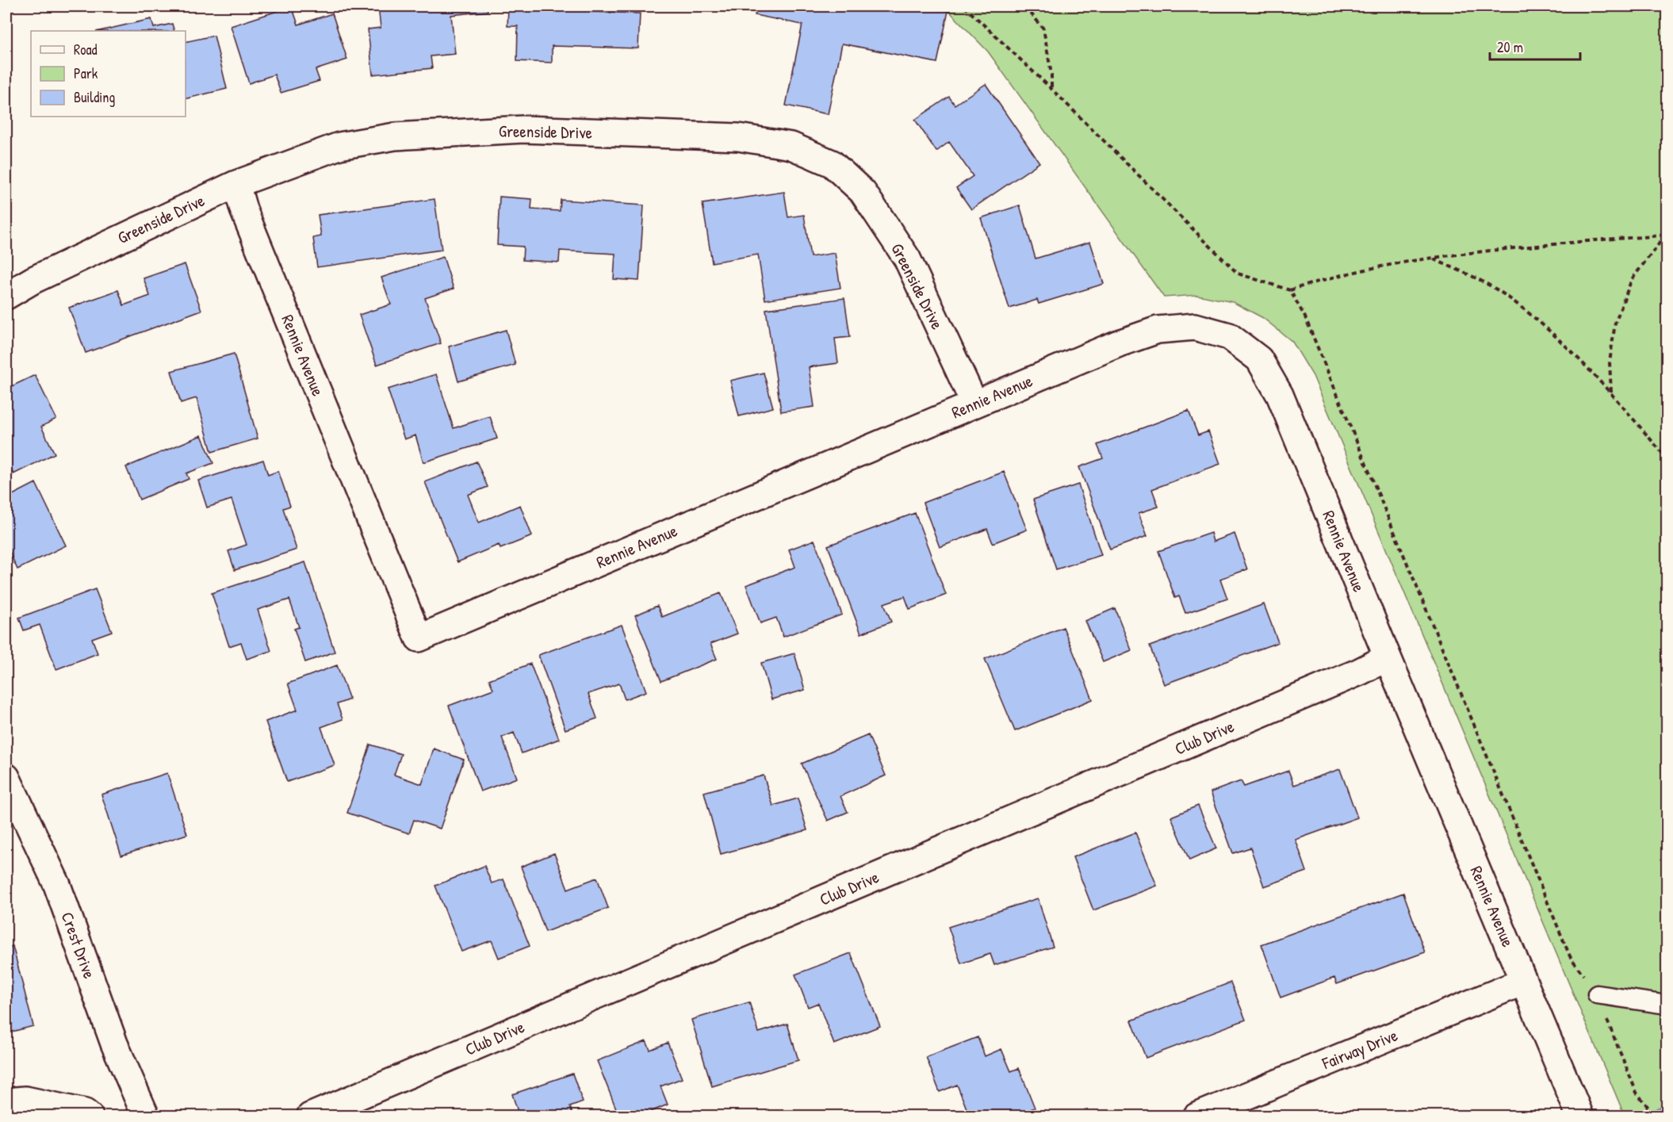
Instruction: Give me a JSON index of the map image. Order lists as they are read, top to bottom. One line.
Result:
{"streets":{"street":["Greenside Drive","Rennie Avenue","Club Drive","Crest Drive","Fairway Drive"]},"crossings":[["Greenside Drive","Rennie Avenue"],["Rennie Avenue","Club Drive"],["Rennie Avenue","Fairway Drive"]],"legend":["Road","Park","Building"],"scale_bar":"20 m"}
